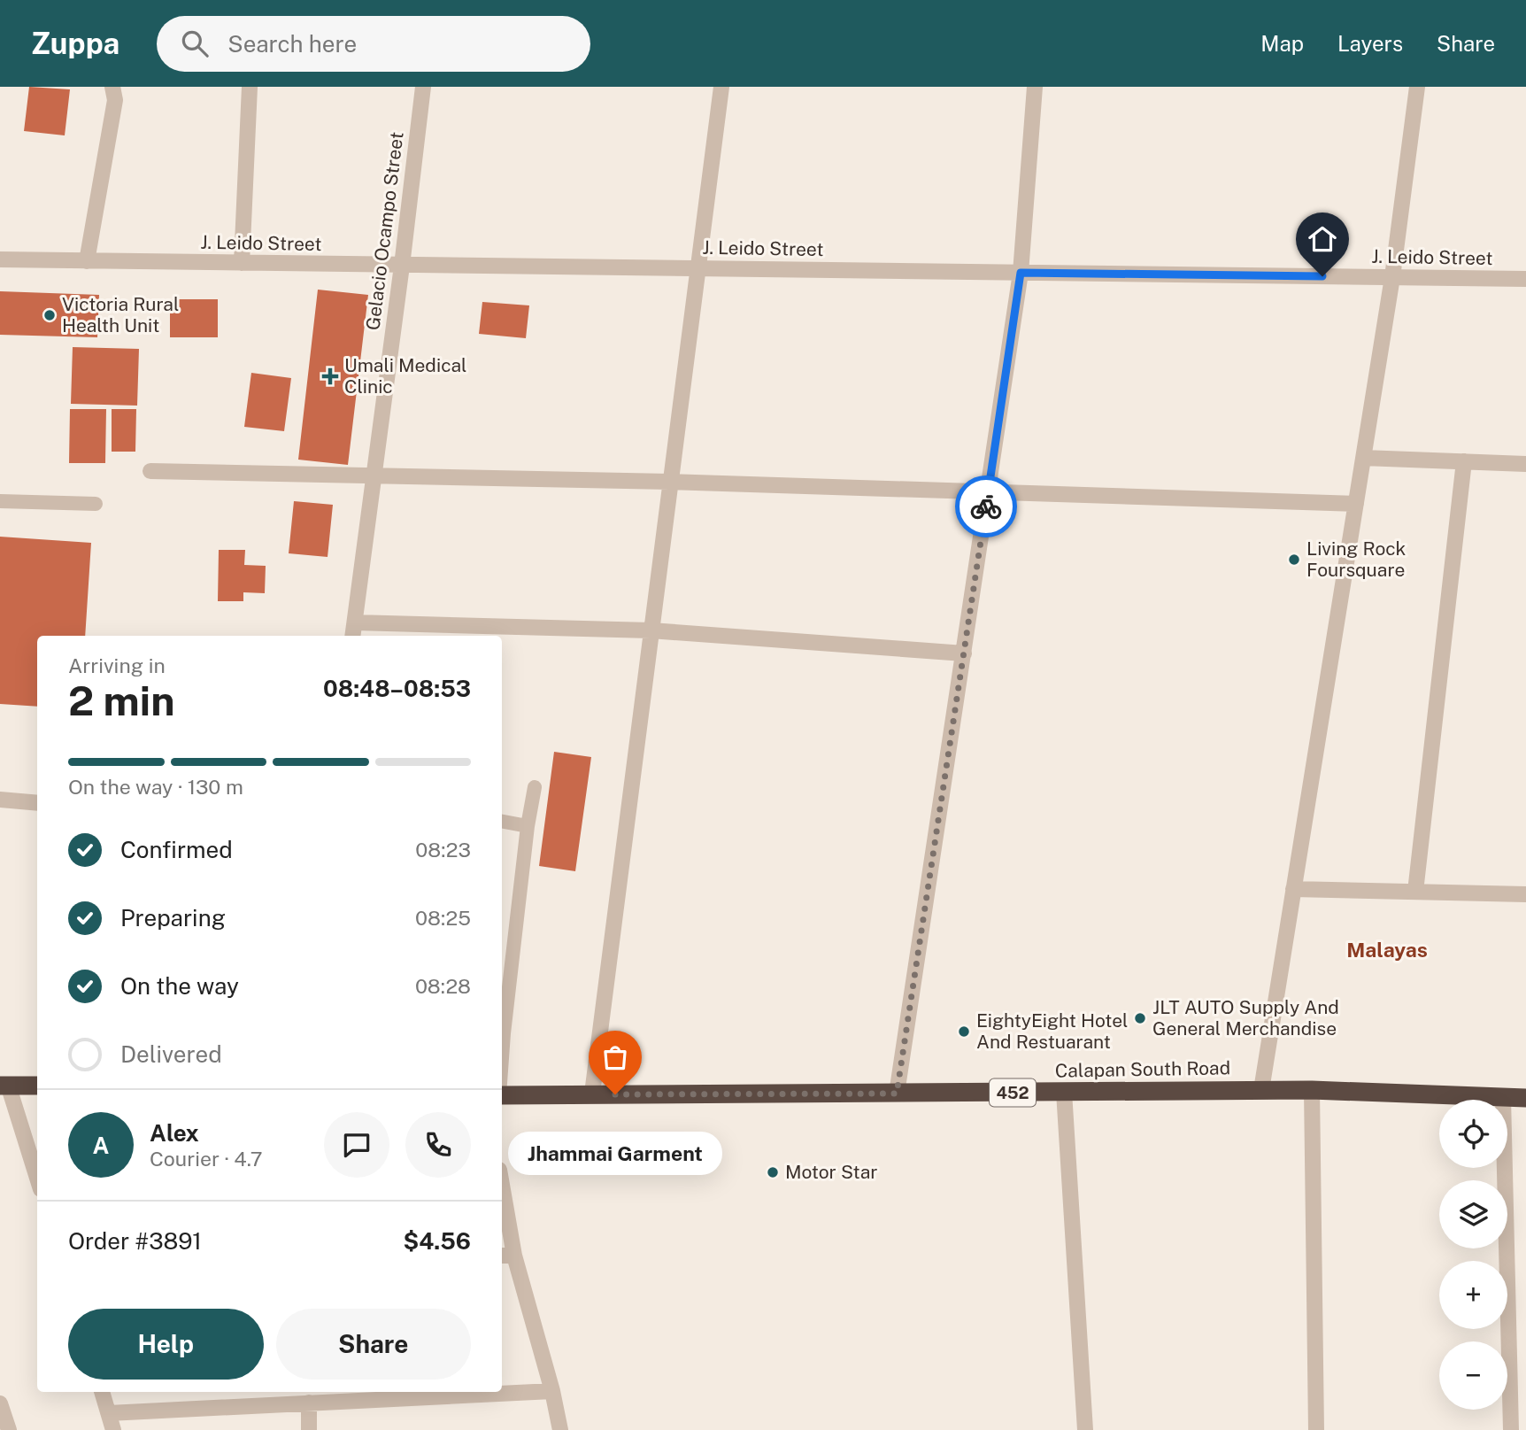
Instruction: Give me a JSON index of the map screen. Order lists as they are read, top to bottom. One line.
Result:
{"streets":{"highway":["Calapan South Road","452"],"street":["Gelacio Ocampo Street","J. Leido Street"]},"crossings":[["Gelacio Ocampo Street","J. Leido Street"]],"districts":["Malayas"],"places":{"other":["Victoria Rural Health Unit","Living Rock Foursquare","JLT AUTO Supply And General Merchandise","EightyEight Hotel And Restuarant","Jhammai Garment","Motor Star"],"health":["Umali Medical Clinic"]},"page":{"header":"Zuppa","search":"Search here","nav":["Map","Layers","Share"],"heading":["2 min","Arriving in","08:48–08:53"],"panel":["Alex","Courier · 4.7","Order #3891","$4.56"],"bar":"On the way · 130 m","list":[["Confirmed","08:23"],["Preparing","08:25"],["On the way","08:28"],"Delivered"],"map_buttons":["+","−"],"round":"A","bubble":"Jhammai Garment","buttons":["Help","Share"]}}
